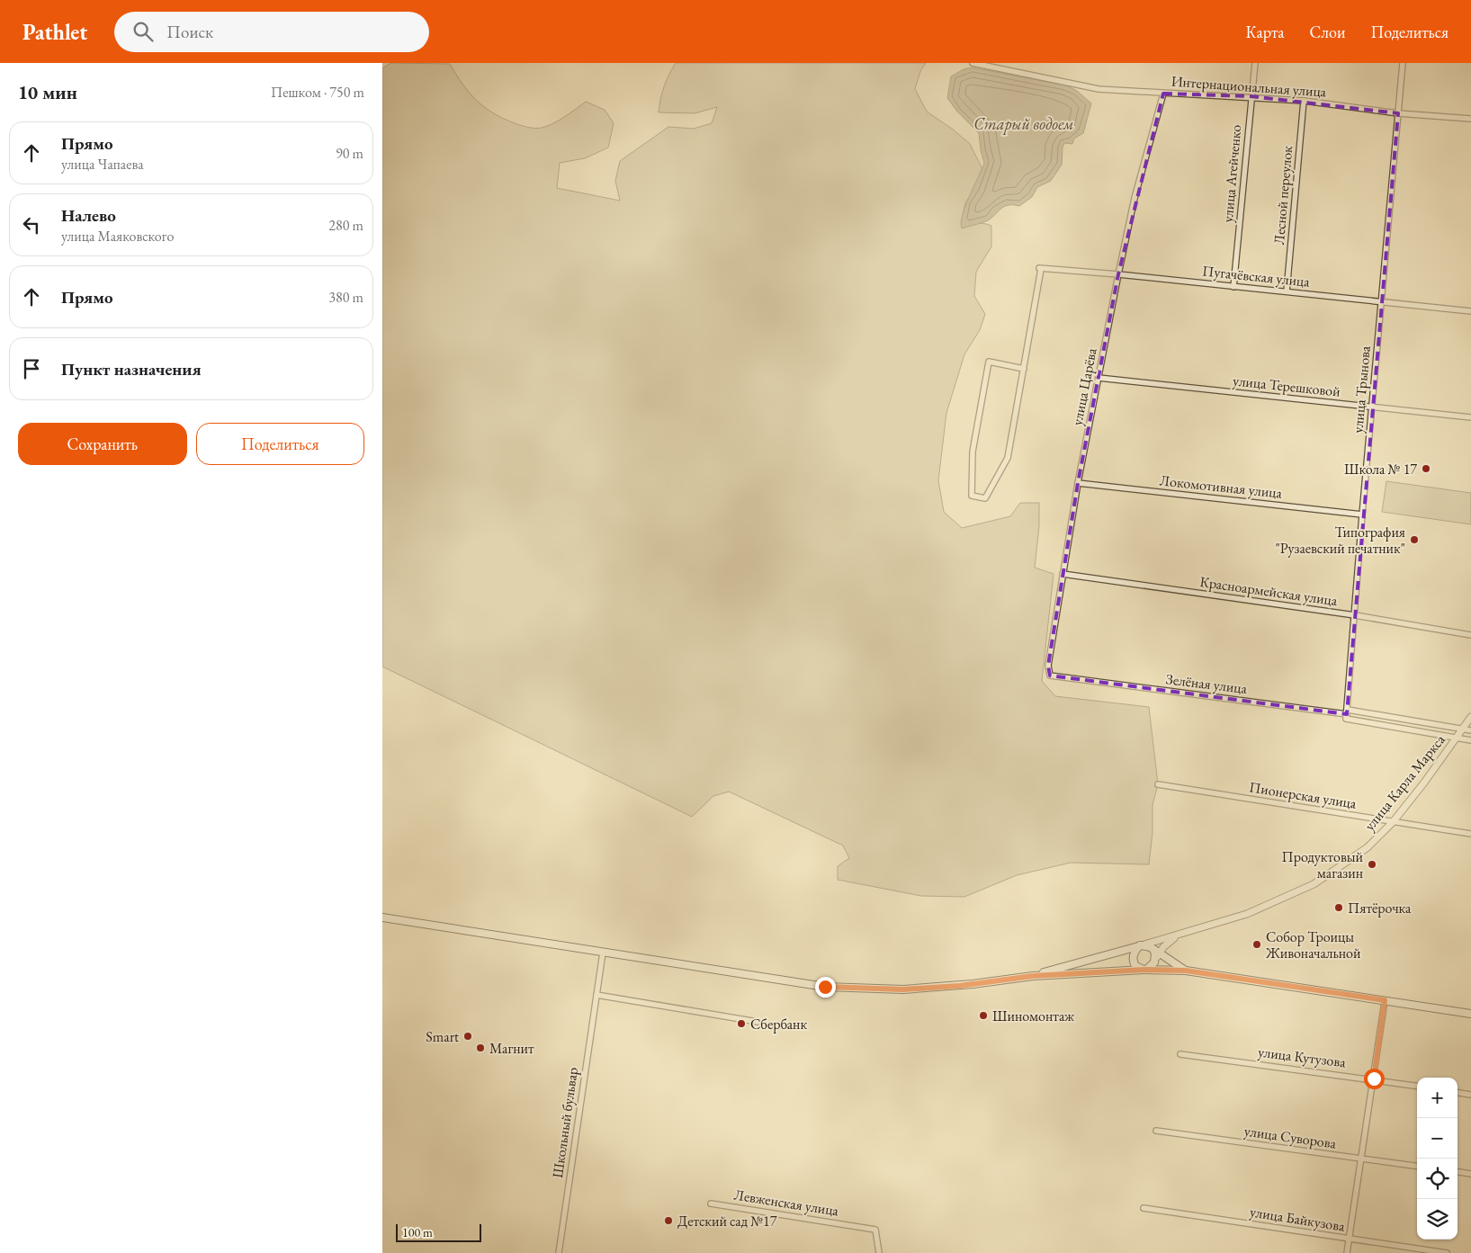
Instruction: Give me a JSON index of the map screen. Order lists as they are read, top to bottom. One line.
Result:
{"streets":{"main road":["улица Карла Маркса"],"street":["Интернациональная улица","улица Агейченко","Лесной переулок","Пугачёвская улица","улица Терешковой","улица Царёва","улица Трынова","Локомотивная улица","Красноармейская улица","Зелёная улица","Пионерская улица","улица Кутузова","Школьный бульвар","улица Суворова","Левженская улица","улица Байкузова"]},"crossings":[["Интернациональная улица","улица Агейченко"],["Интернациональная улица","Лесной переулок"],["Интернациональная улица","улица Царёва"],["Интернациональная улица","улица Трынова"],["улица Агейченко","Пугачёвская улица"],["Лесной переулок","Пугачёвская улица"],["Пугачёвская улица","улица Царёва"],["Пугачёвская улица","улица Трынова"],["улица Терешковой","улица Царёва"],["улица Терешковой","улица Трынова"],["улица Царёва","Локомотивная улица"],["улица Царёва","Красноармейская улица"],["улица Царёва","Зелёная улица"],["улица Трынова","Локомотивная улица"],["улица Трынова","Красноармейская улица"],["улица Трынова","Зелёная улица"],["Зелёная улица","улица Карла Маркса"],["улица Карла Маркса","Пионерская улица"]],"water":["Старый водоем"],"places":["Школа № 17","Типография \"Рузаевский печатник\"","Продуктовый магазин","Пятёрочка","Собор Троицы Живоначальной","Шиномонтаж","Сбербанк","Smart","Магнит","Детский сад №17"],"scale_bar":"100 m","page":{"header":"Pathlet","search":"Поиск","nav":["Карта","Слои","Поделиться"],"heading":["10 мин","Пешком · 750 m"],"list":[["Прямо","улица Чапаева","90 m"],["Налево","улица Маяковского","280 m"],["Прямо","380 m"],"Пункт назначения"],"buttons":["Сохранить","Поделиться"],"map_buttons":["+","−"],"scale":"100 m"}}
